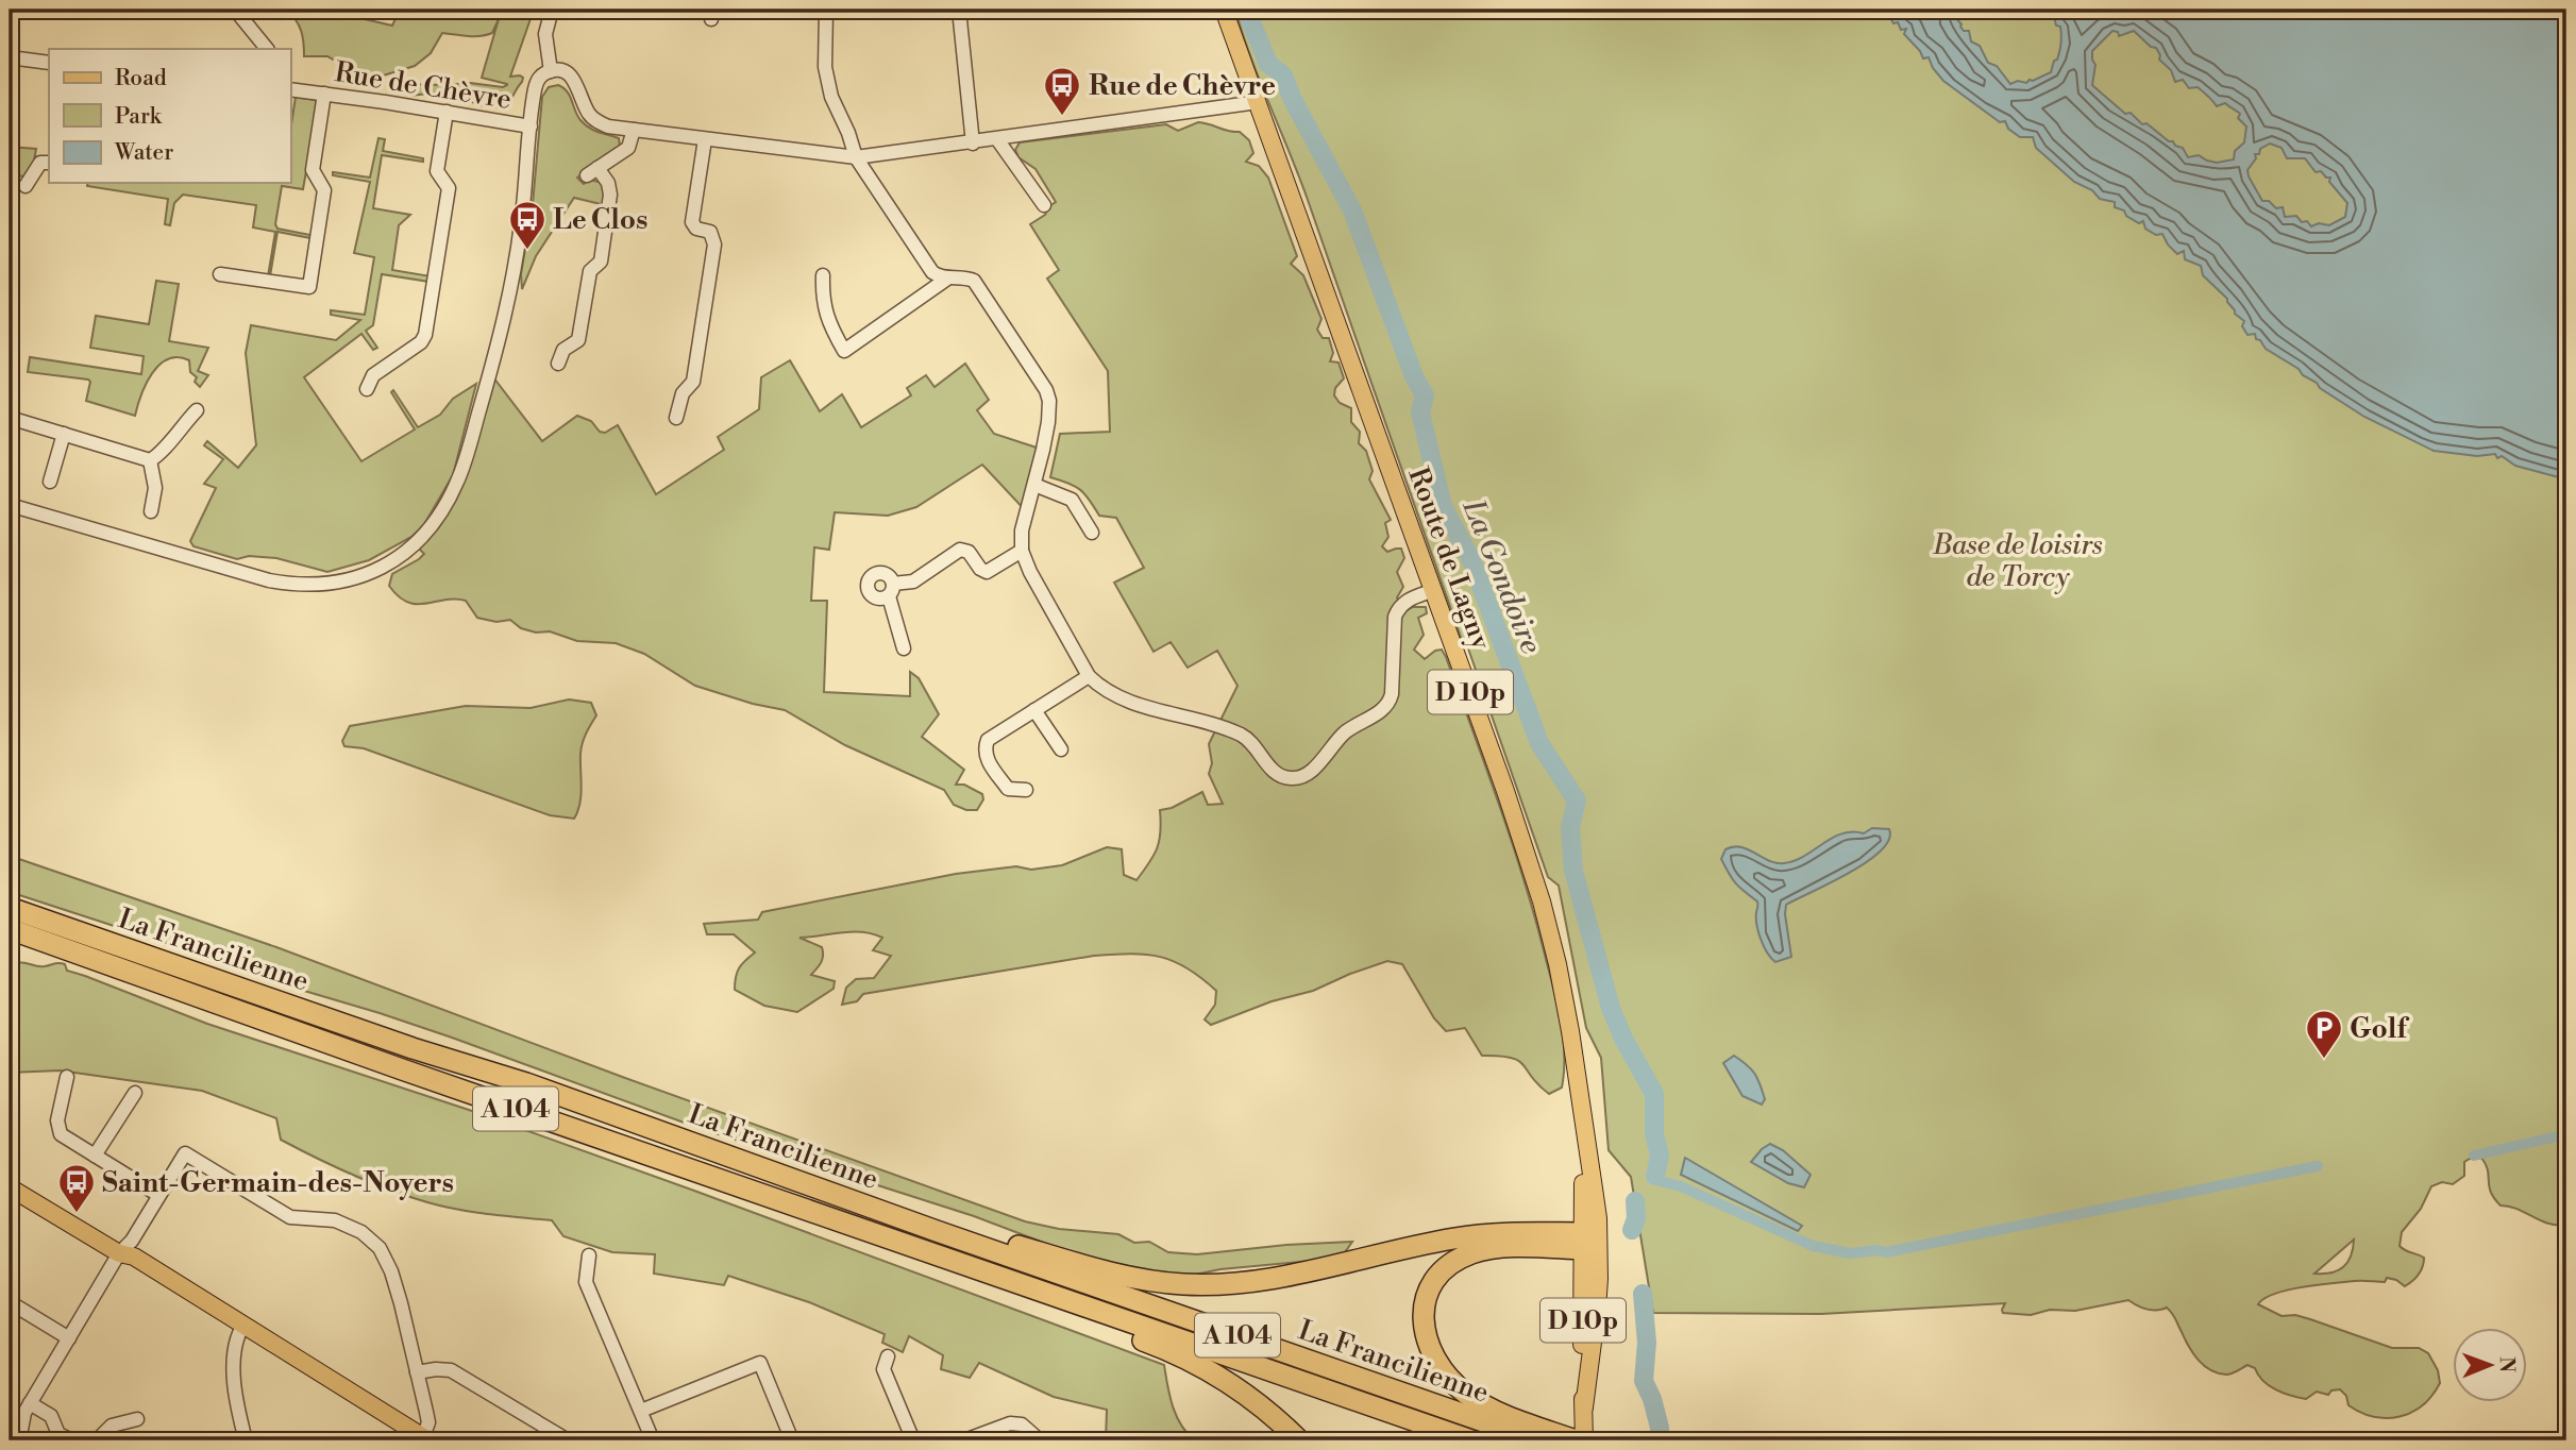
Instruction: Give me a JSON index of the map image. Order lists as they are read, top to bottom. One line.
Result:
{"streets":{"highway":["La Francilienne","A 104"],"main road":["Route de Lagny","D 10p"],"street":["Rue de Chèvre"]},"crossings":[["Rue de Chèvre","Route de Lagny"],["Rue de Chèvre","D 10p"],["Route de Lagny","D 10p"]],"water":["La Gondoire"],"parks":["Base de loisirs de Torcy"],"places":{"bus stop":["Rue de Chèvre","Le Clos","Saint-Germain-des-Noyers"],"parking":["Golf"]},"legend":["Road","Park","Water"],"north":"right"}
